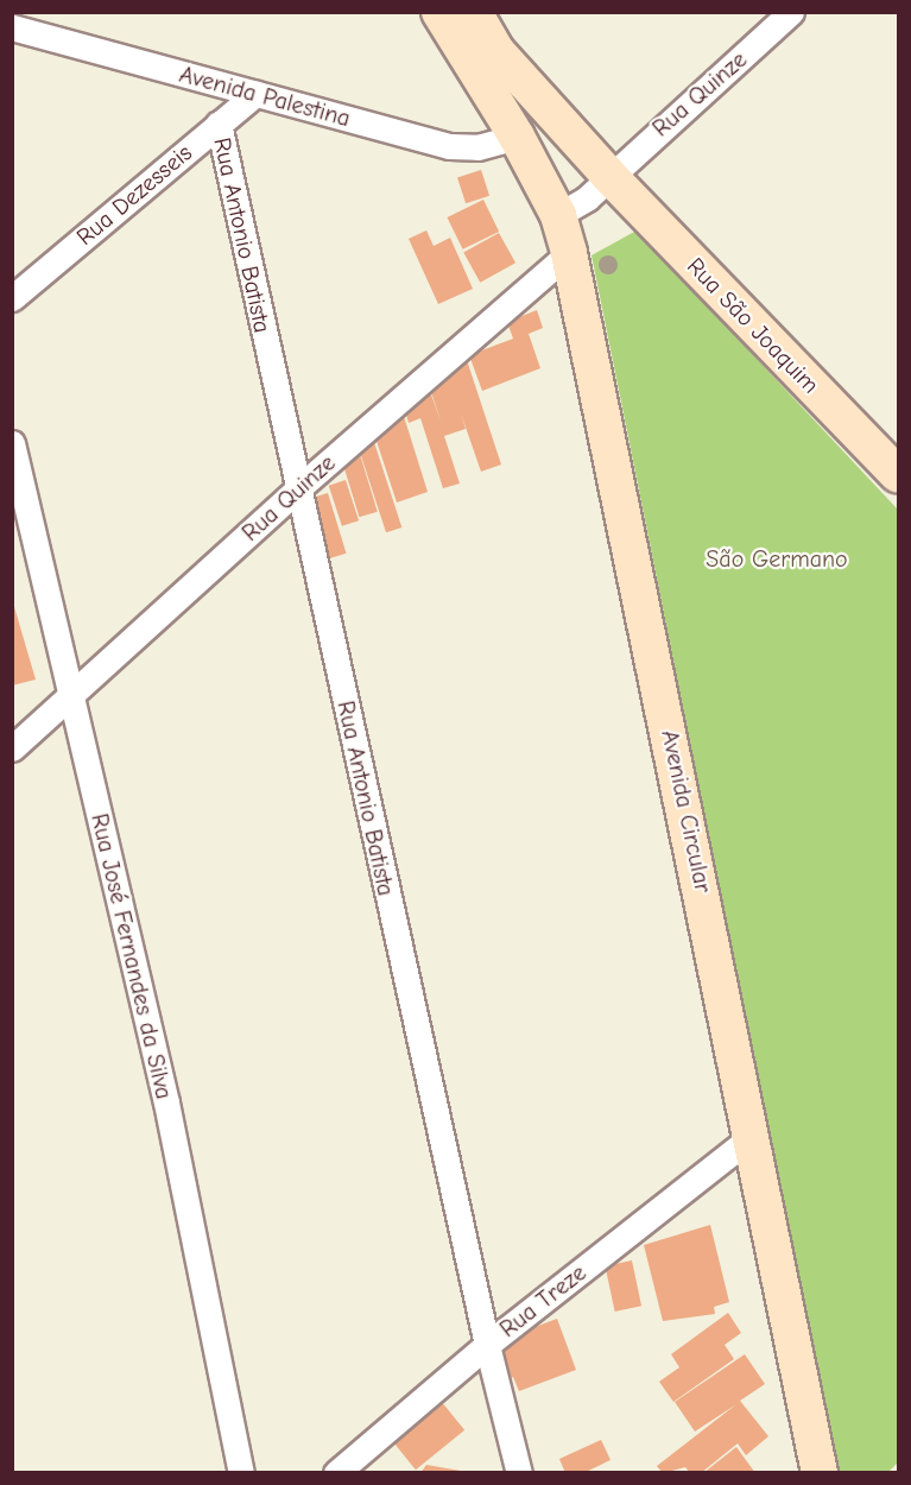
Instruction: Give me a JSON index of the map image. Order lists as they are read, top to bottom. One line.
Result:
{"streets":{"main road":["Rua São Joaquim","Avenida Circular"],"street":["Rua Quinze","Avenida Palestina","Rua Dezesseis","Rua Antonio Batista","Rua José Fernandes da Silva","Rua Treze"]},"crossings":[["Rua Quinze","Rua Antonio Batista"],["Rua Quinze","Rua São Joaquim"],["Rua Quinze","Avenida Circular"],["Rua Quinze","Rua José Fernandes da Silva"],["Avenida Palestina","Rua Dezesseis"],["Avenida Palestina","Avenida Circular"],["Rua Dezesseis","Rua Antonio Batista"],["Rua Antonio Batista","Rua Treze"],["Avenida Circular","Rua Treze"]],"parks":["São Germano"]}
